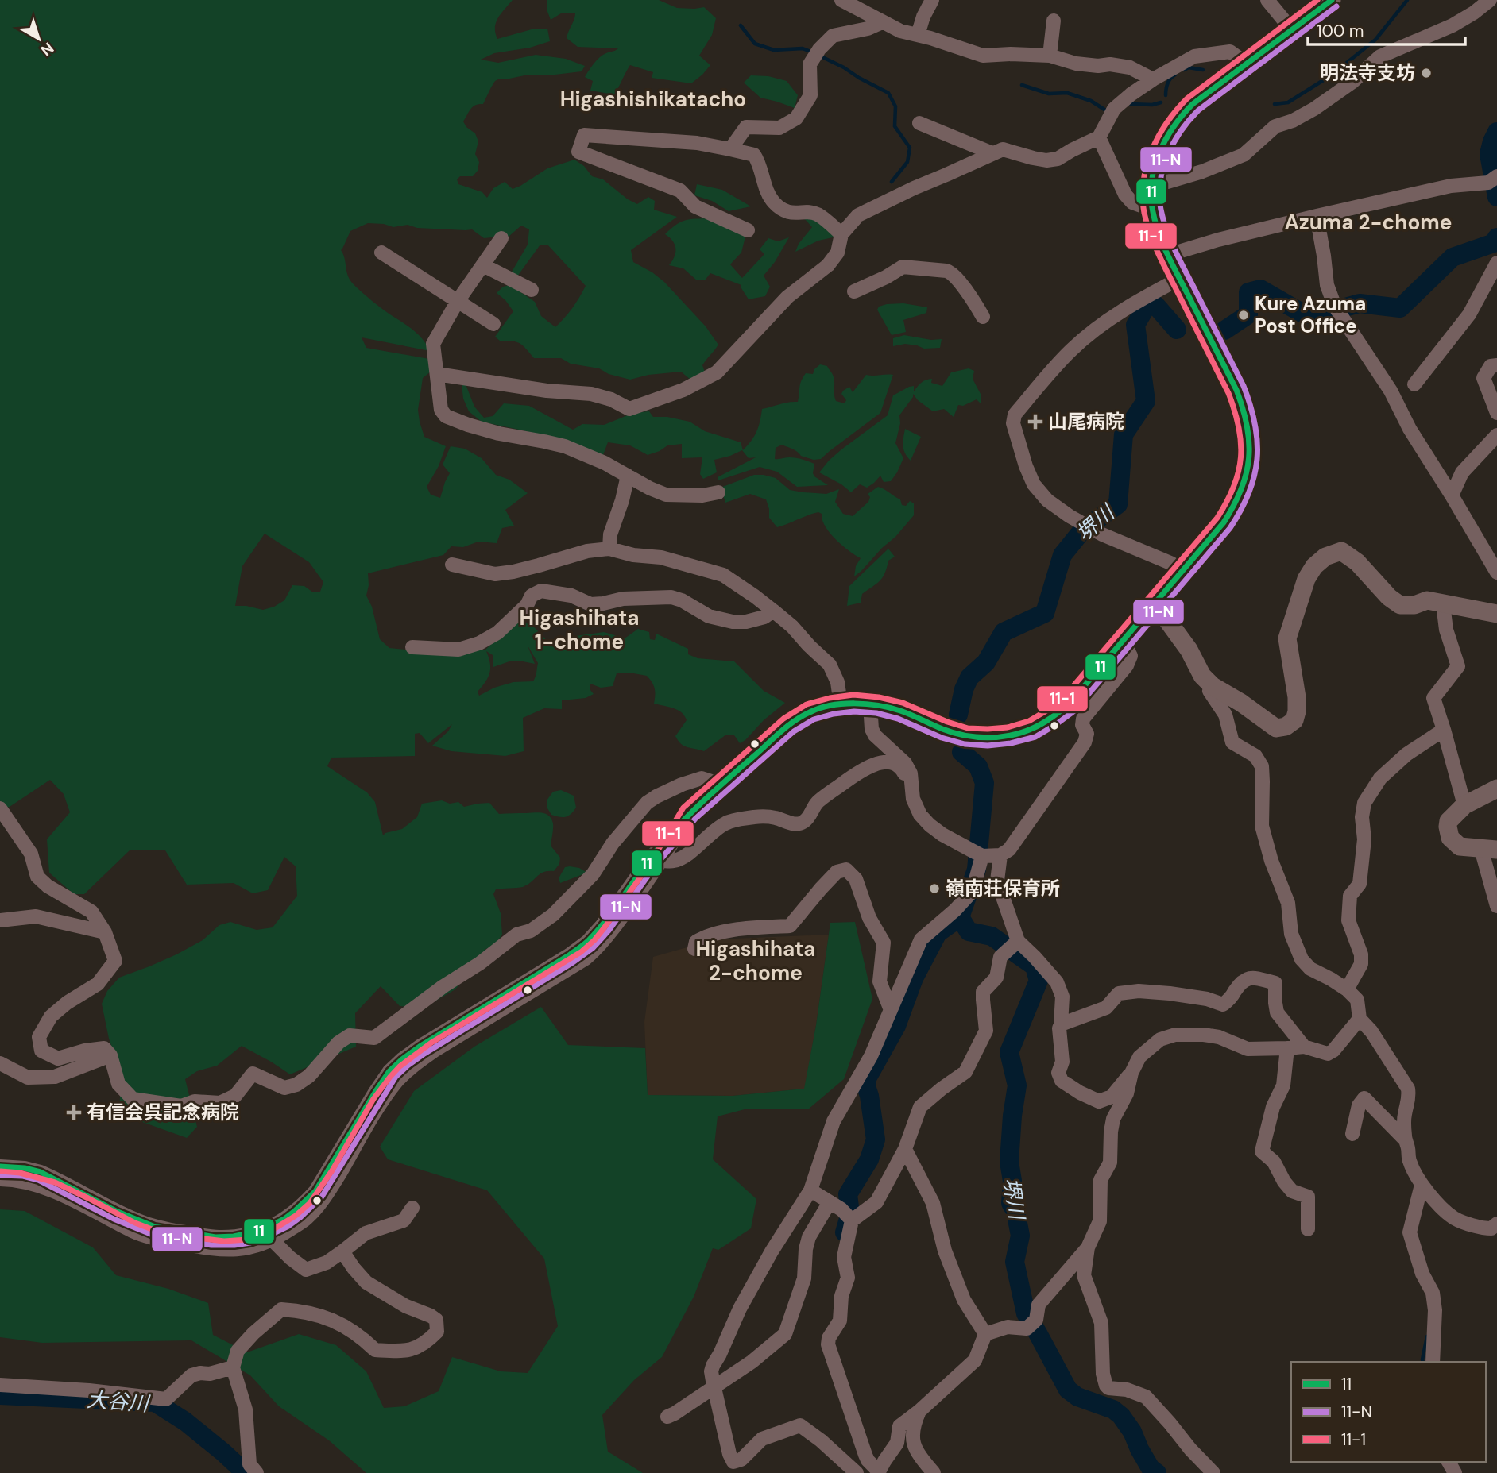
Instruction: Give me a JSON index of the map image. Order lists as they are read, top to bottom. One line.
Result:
{"districts":["Higashishikatacho","Azuma 2-chome","Higashihata 1-chome","Higashihata 2-chome"],"water":["堺川","大谷川"],"places":{"other":["明法寺支坊","Kure Azuma Post Office","嶺南荘保育所"],"health":["山尾病院","有信会呉記念病院"]},"lines":["transit line 11","transit line 11-1","transit line 11-N"],"legend":["11","11-N","11-1"],"scale_bar":"100 m","north":"bottom right"}
